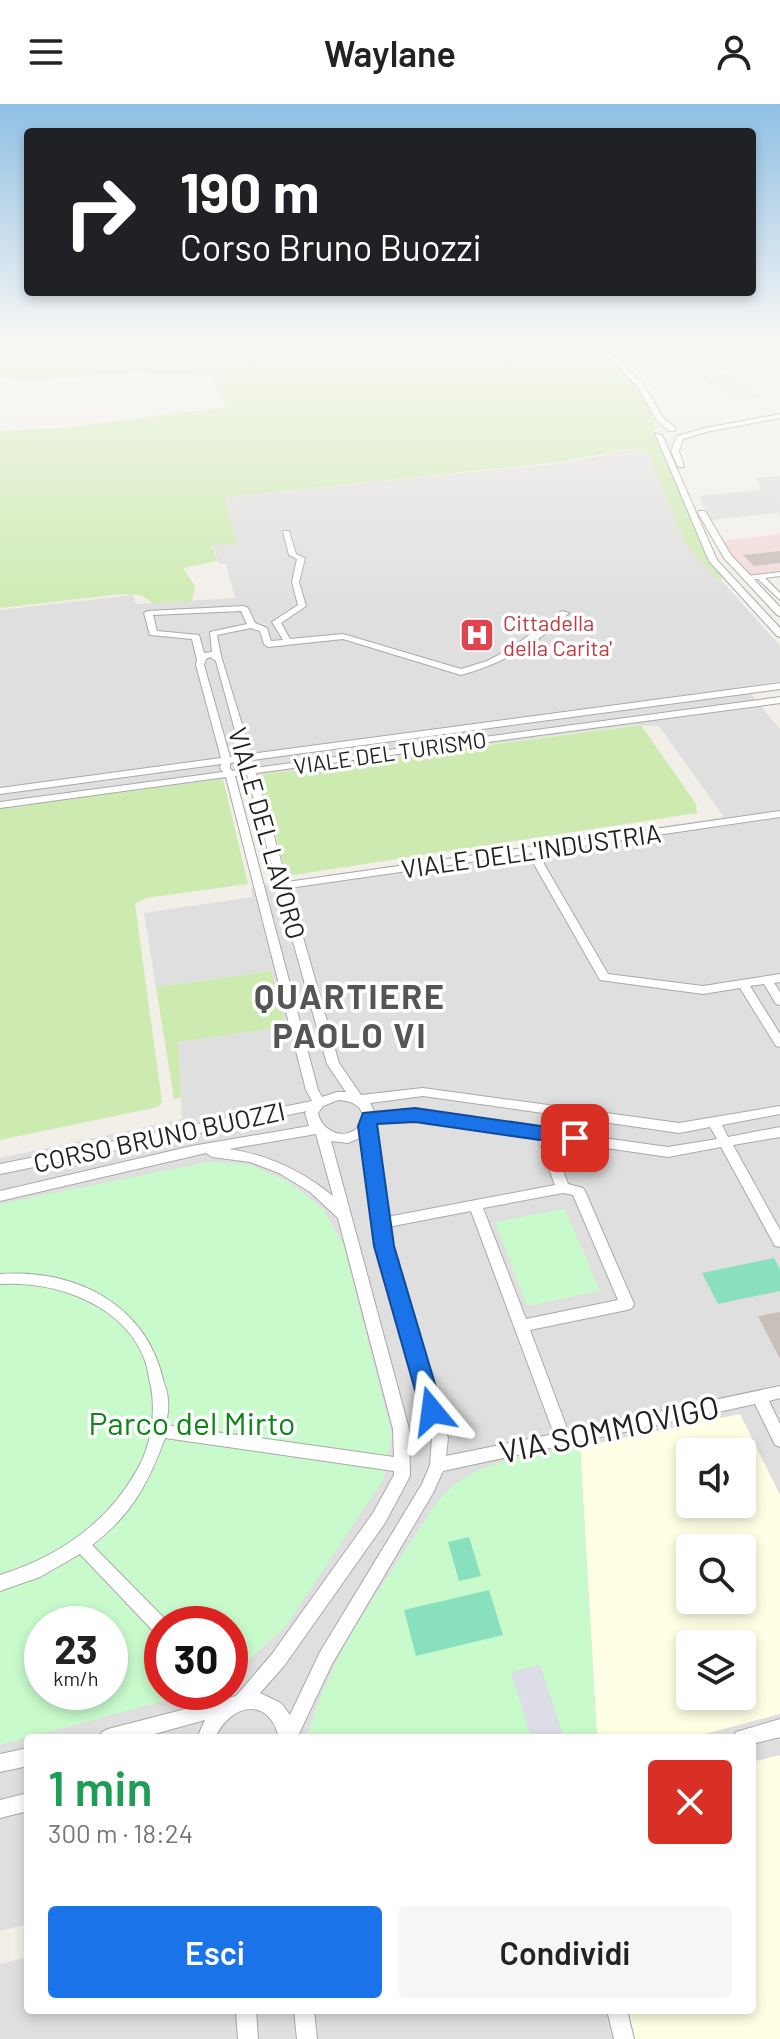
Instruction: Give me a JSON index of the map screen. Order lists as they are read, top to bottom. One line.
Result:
{"streets":{"street":["VIALE DEL TURISMO","VIALE DEL LAVORO","VIALE DELL'INDUSTRIA","CORSO BRUNO BUOZZI","VIA SOMMOVIGO"]},"crossings":[["VIALE DEL TURISMO","VIALE DEL LAVORO"],["VIALE DEL LAVORO","VIALE DELL'INDUSTRIA"],["VIALE DEL LAVORO","CORSO BRUNO BUOZZI"]],"districts":["QUARTIERE PAOLO VI"],"parks":["Parco del Mirto"],"places":{"hospital":["Cittadella della Carita'"]},"page":{"header":"Waylane","turn":["190 m","Corso Bruno Buozzi"],"speed":"23 km/h","limit":"30","heading":["1 min","300 m · 18:24"],"buttons":["Esci","Condividi"]}}
